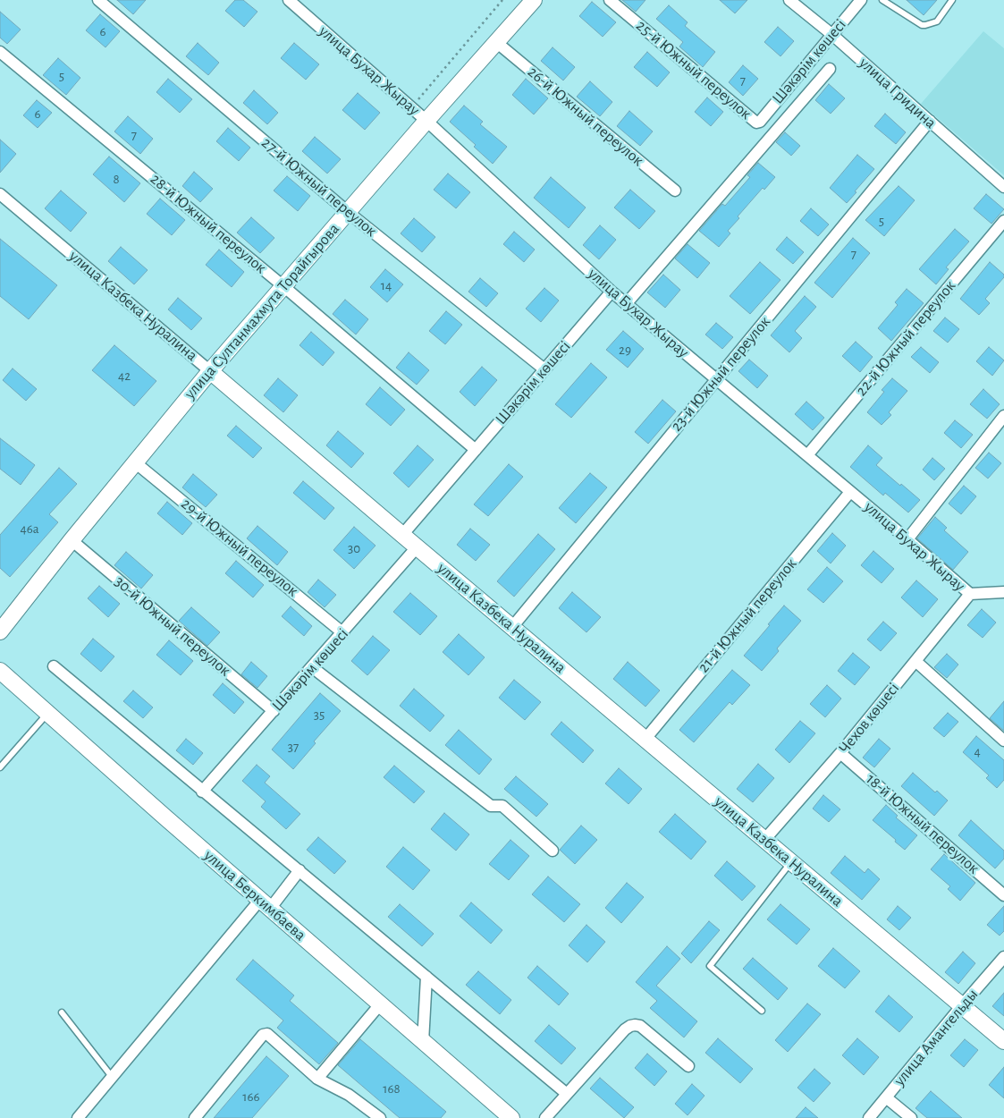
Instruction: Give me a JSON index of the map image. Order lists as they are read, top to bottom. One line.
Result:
{"streets":{"street":["Шәкәрім көшесі","25-й Южный переулок","улица Бухар Жырау","улица Гридина","26-й Южный переулок","27-й Южный переулок","28-й Южный переулок","улица Казбека Нуралина","улица Султанмахмута Торайгырова","22-й Южный переулок","23-й Южный переулок","29-й Южный переулок","21-й Южный переулок","30-й Южный переулок","Чехов көшесі","18-й Южный переулок","улица Беркимбаева","улица Амангельды"]},"crossings":[["Шәкәрім көшесі","25-й Южный переулок"],["Шәкәрім көшесі","улица Бухар Жырау"],["Шәкәрім көшесі","улица Гридина"],["Шәкәрім көшесі","27-й Южный переулок"],["Шәкәрім көшесі","28-й Южный переулок"],["Шәкәрім көшесі","улица Казбека Нуралина"],["Шәкәрім көшесі","29-й Южный переулок"],["Шәкәрім көшесі","30-й Южный переулок"],["улица Бухар Жырау","улица Султанмахмута Торайгырова"],["улица Бухар Жырау","22-й Южный переулок"],["улица Бухар Жырау","23-й Южный переулок"],["улица Бухар Жырау","21-й Южный переулок"],["улица Бухар Жырау","Чехов көшесі"],["улица Гридина","23-й Южный переулок"],["26-й Южный переулок","улица Султанмахмута Торайгырова"],["27-й Южный переулок","улица Султанмахмута Торайгырова"],["28-й Южный переулок","улица Султанмахмута Торайгырова"],["улица Казбека Нуралина","улица Султанмахмута Торайгырова"],["улица Казбека Нуралина","23-й Южный переулок"],["улица Казбека Нуралина","21-й Южный переулок"],["улица Казбека Нуралина","Чехов көшесі"],["улица Казбека Нуралина","улица Амангельды"],["улица Султанмахмута Торайгырова","29-й Южный переулок"],["улица Султанмахмута Торайгырова","30-й Южный переулок"],["Чехов көшесі","18-й Южный переулок"]],"house_numbers":["6","5","7","6","7","8","5","7","14","29","42","46а","30","35","37","4","168","166"]}
